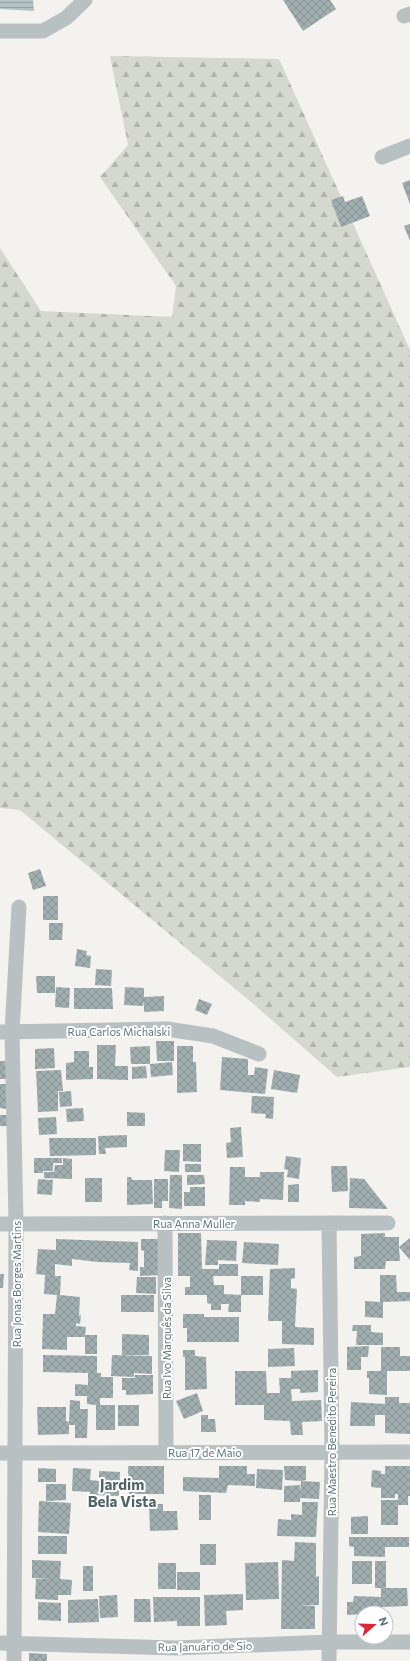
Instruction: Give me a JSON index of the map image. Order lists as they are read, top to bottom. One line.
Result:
{"streets":{"street":["Rua Carlos Michalski","Rua Anna Muller","Rua Jonas Borges Martins","Rua Ivo Marquês da Silva","Rua Maestro Benedito Pereira","Rua 17 de Maio","Rua Januário de Sio"]},"crossings":[["Rua Carlos Michalski","Rua Jonas Borges Martins"],["Rua Anna Muller","Rua Jonas Borges Martins"],["Rua Anna Muller","Rua Ivo Marquês da Silva"],["Rua Anna Muller","Rua Maestro Benedito Pereira"],["Rua Jonas Borges Martins","Rua 17 de Maio"],["Rua Jonas Borges Martins","Rua Januário de Sio"],["Rua Ivo Marquês da Silva","Rua 17 de Maio"],["Rua Maestro Benedito Pereira","Rua 17 de Maio"],["Rua Maestro Benedito Pereira","Rua Januário de Sio"]],"districts":["Jardim Bela Vista"],"north":"right"}
